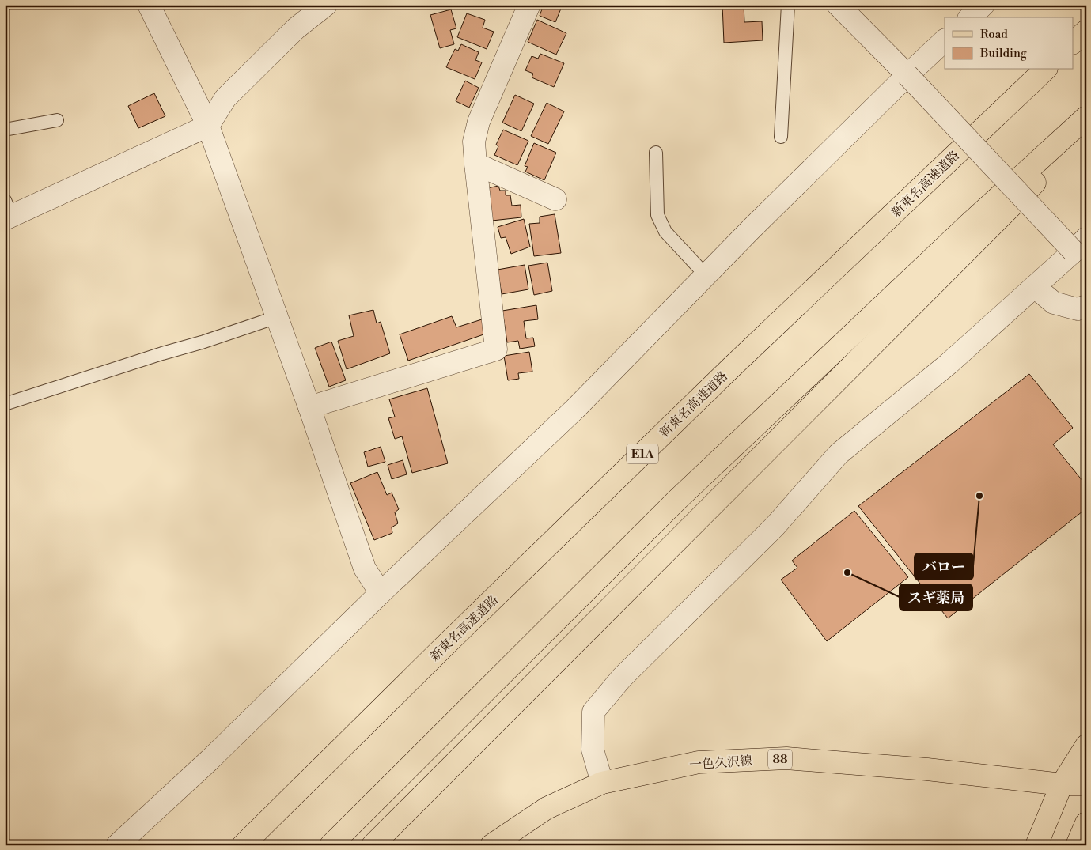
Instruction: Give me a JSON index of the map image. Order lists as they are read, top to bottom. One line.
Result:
{"streets":{"main road":["新東名高速道路","E1A","88","一色久沢線"]},"places":["バロー","スギ薬局"],"legend":["Road","Building"]}
